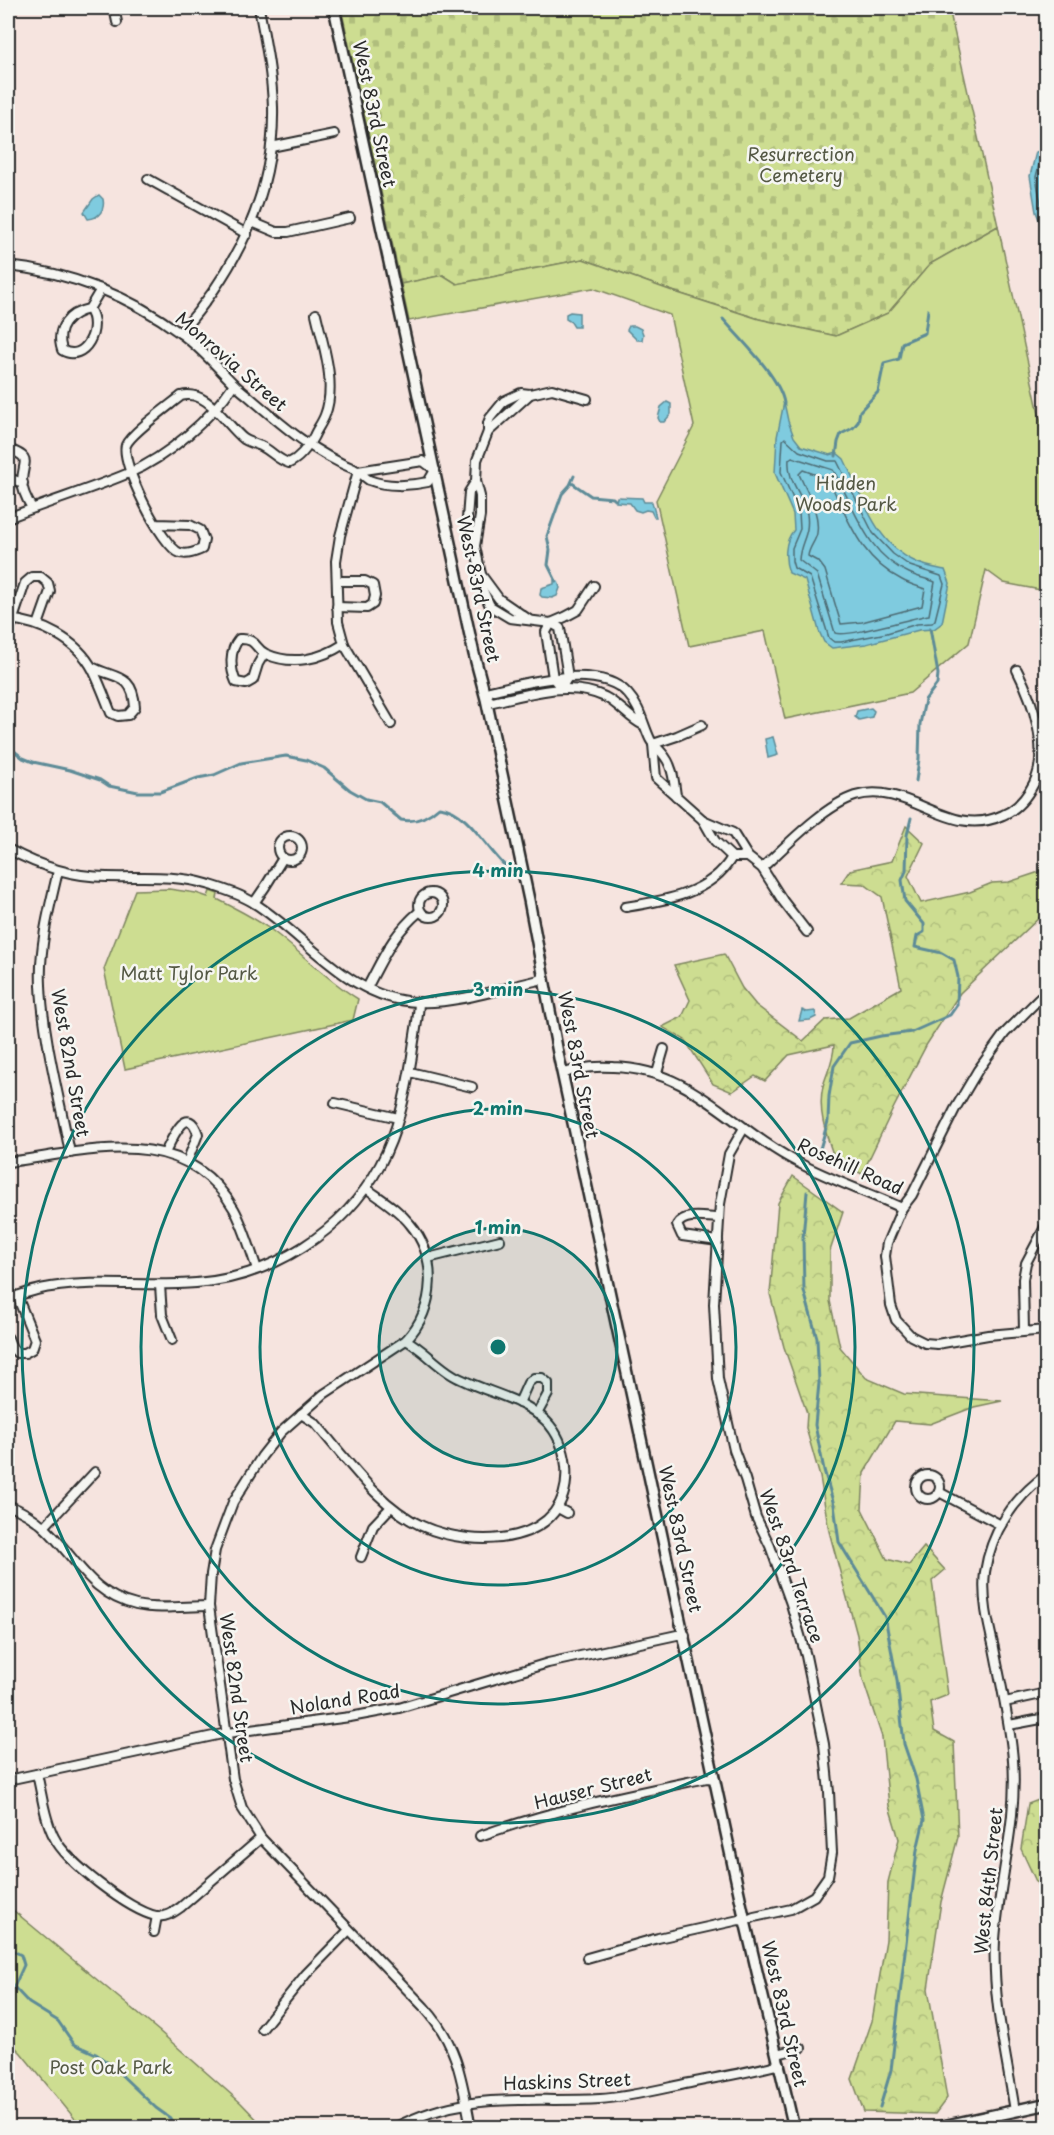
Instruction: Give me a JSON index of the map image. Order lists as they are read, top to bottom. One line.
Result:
{"streets":{"street":["West 83rd Street","Monrovia Street","West 82nd Street","Rosehill Road","West 83rd Terrace","Noland Road","Hauser Street","West 84th Street","Haskins Street"]},"crossings":[["West 83rd Street","Monrovia Street"],["West 83rd Street","Rosehill Road"],["West 83rd Street","West 83rd Terrace"],["West 83rd Street","Noland Road"],["West 83rd Street","Hauser Street"],["West 83rd Street","Haskins Street"],["West 82nd Street","Noland Road"],["West 82nd Street","Haskins Street"],["Rosehill Road","West 83rd Terrace"]],"parks":["Resurrection Cemetery","Hidden Woods Park","Matt Tylor Park","Post Oak Park"],"rings":["4 min","3 min","2 min","1 min"]}
